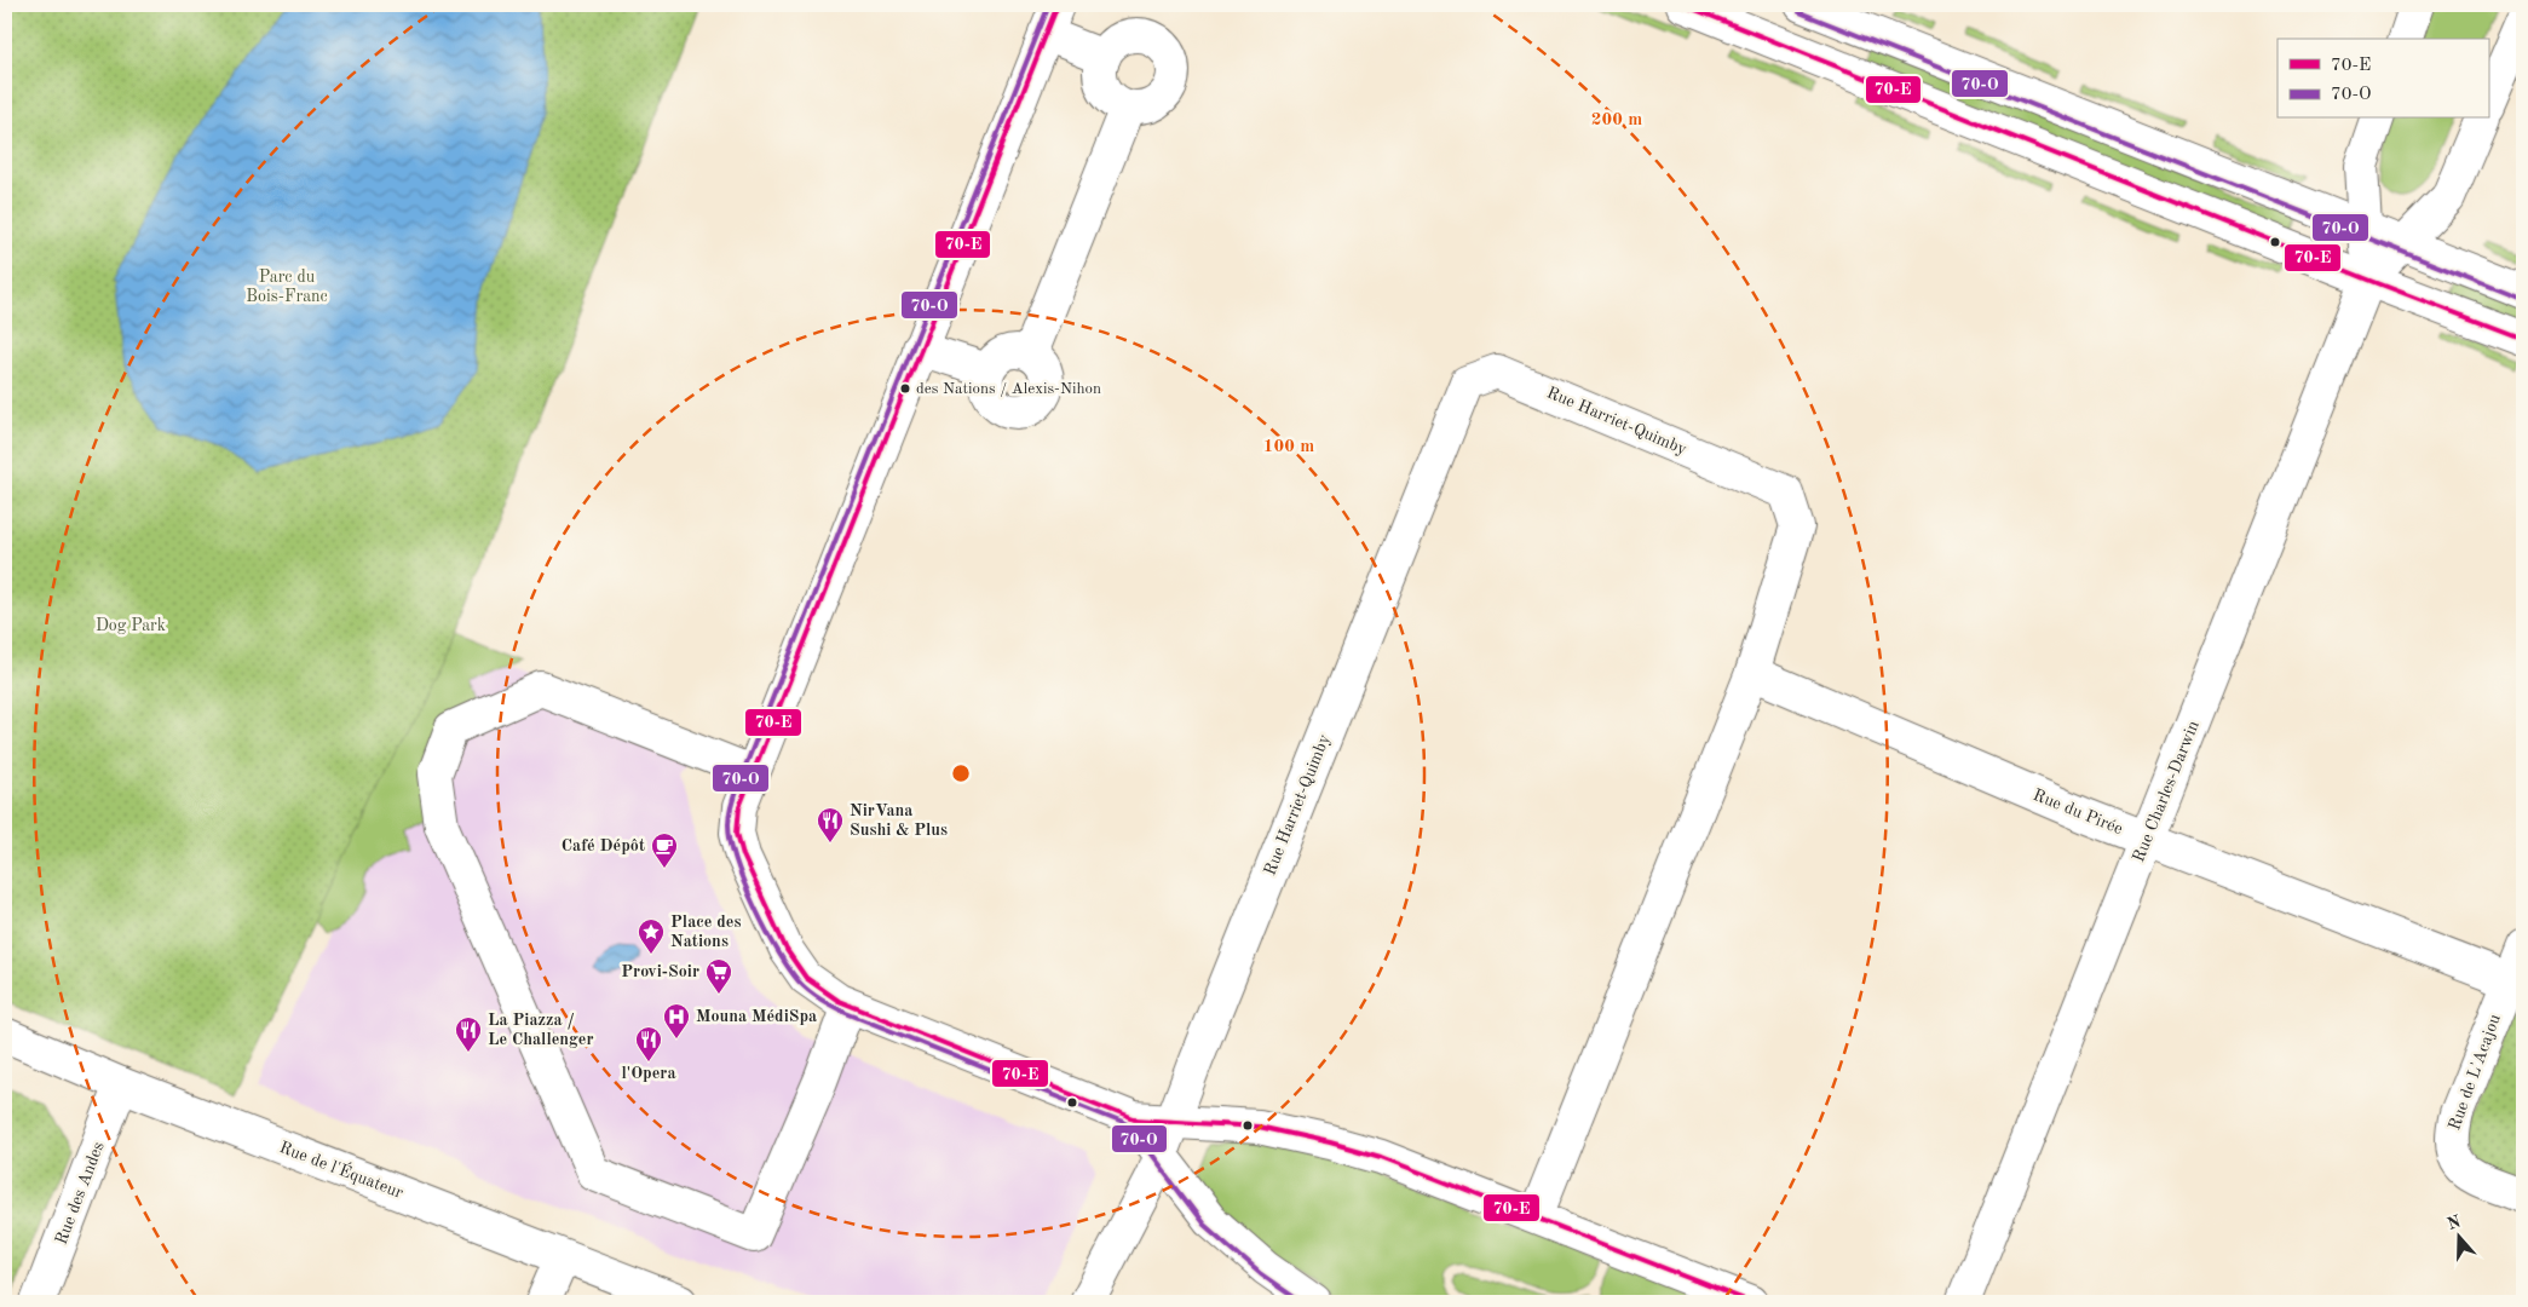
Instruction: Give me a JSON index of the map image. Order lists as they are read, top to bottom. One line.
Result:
{"streets":{"street":["Rue Harriet-Quimby","Rue Charles-Darwin","Rue du Pirée","Rue de L'Acajou","Rue de l'Équateur","Rue des Andes"]},"crossings":[["Rue Harriet-Quimby","Rue du Pirée"],["Rue Charles-Darwin","Rue du Pirée"],["Rue du Pirée","Rue de L'Acajou"],["Rue de l'Équateur","Rue des Andes"]],"parks":["Parc du Bois-Franc","Dog Park"],"places":{"other":["des Nations / Alexis-Nihon"],"restaurant":["NirVana Sushi & Plus","La Piazza / Le Challenger","l'Opera"],"cafe":["Café Dépôt"],"place":["Place des Nations"],"supermarket":["Provi-Soir"],"hospital":["Mouna MédiSpa"]},"lines":["transit line 70-E","transit line 70-O"],"legend":["70-E","70-O"],"north":"top","rings":["200 m","100 m"]}
